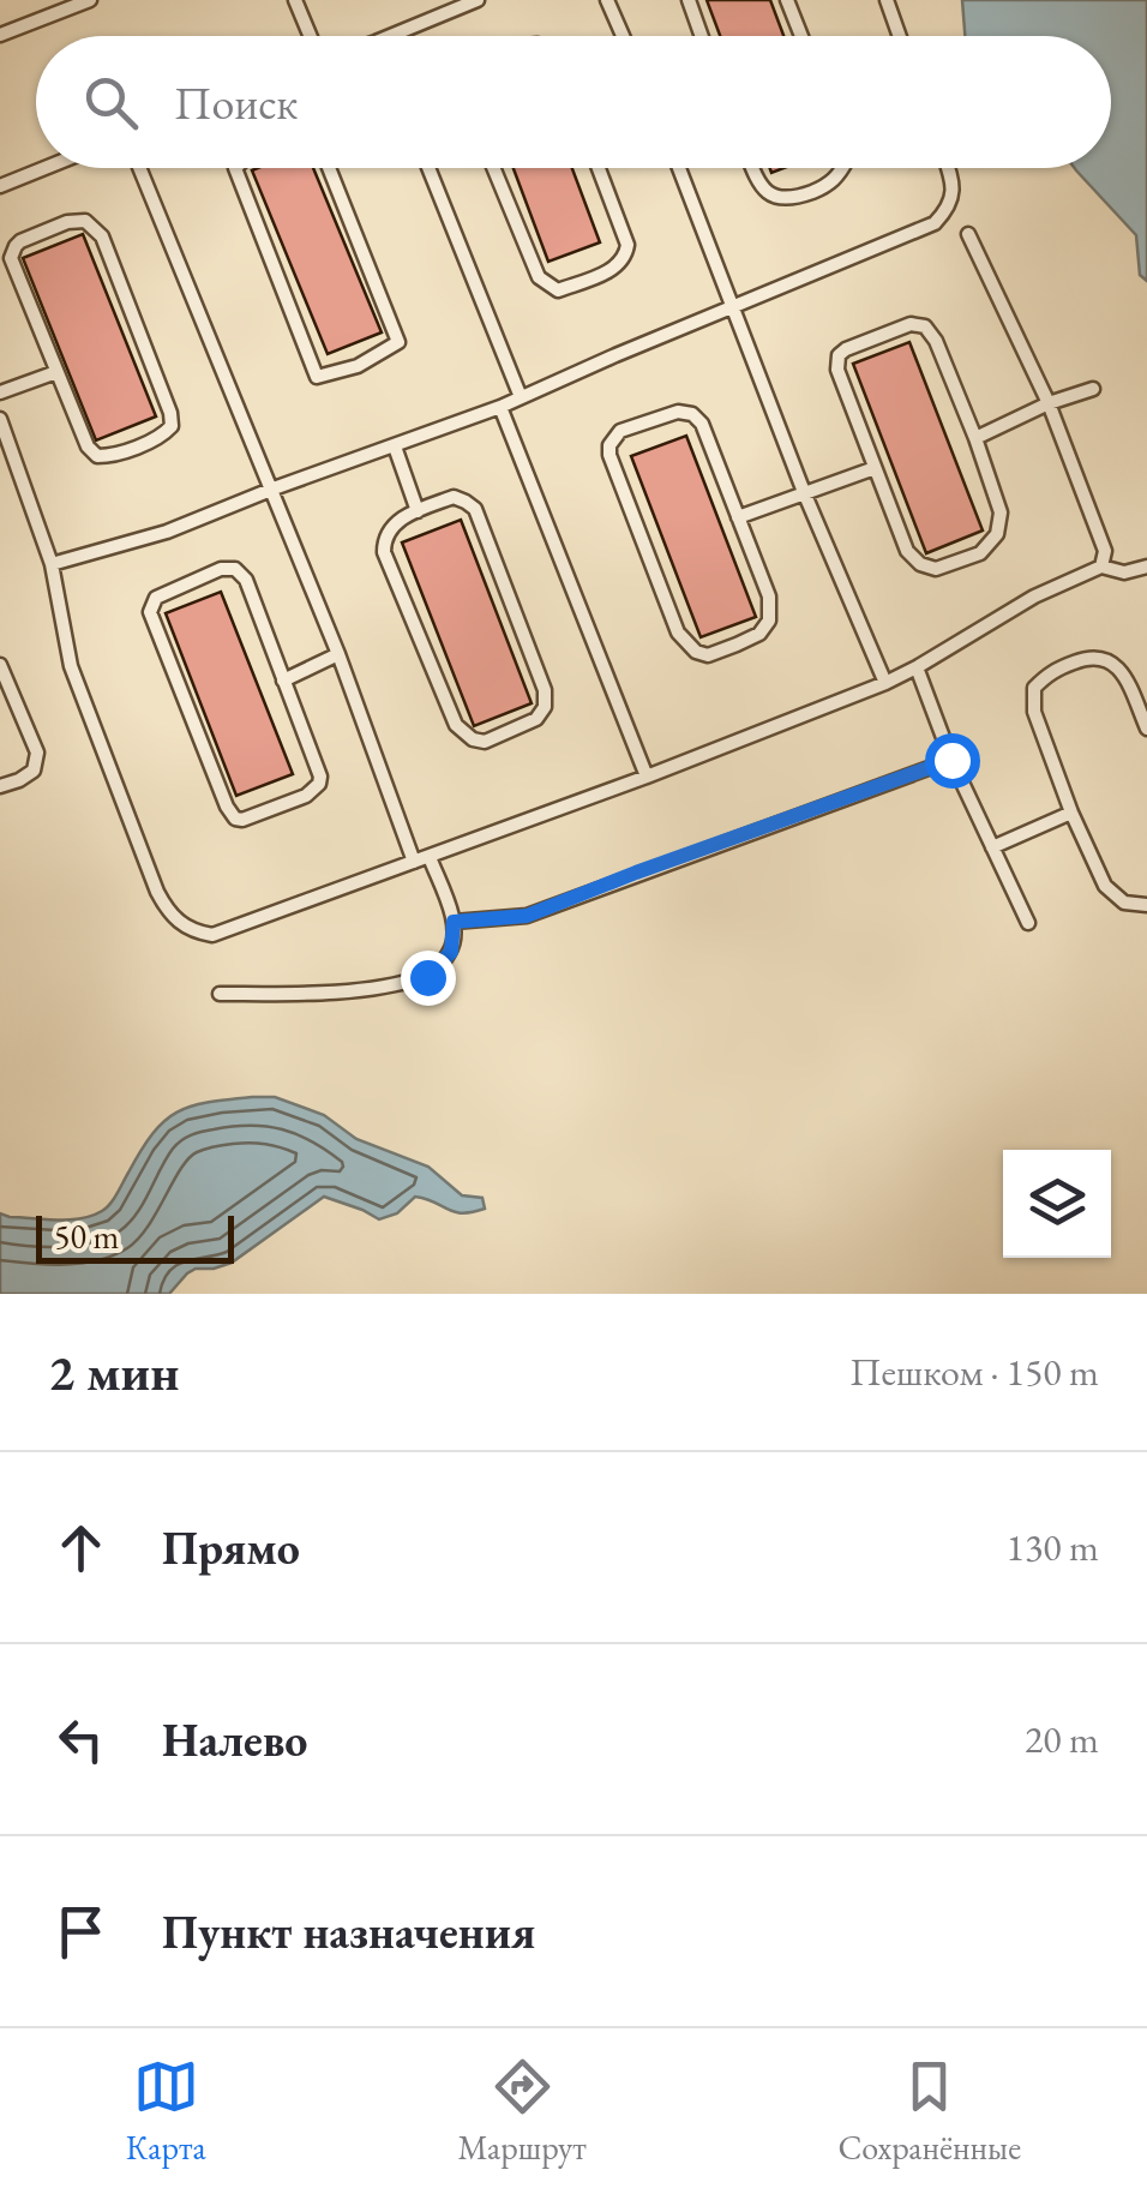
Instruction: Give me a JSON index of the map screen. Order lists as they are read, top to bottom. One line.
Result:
{"scale_bar":"50 m","page":{"search":"Поиск","scale":"50 m","heading":["2 мин","Пешком · 150 m"],"list":[["Прямо","130 m"],["Налево","20 m"],"Пункт назначения"],"nav":["Карта","Маршрут","Сохранённые"]}}
